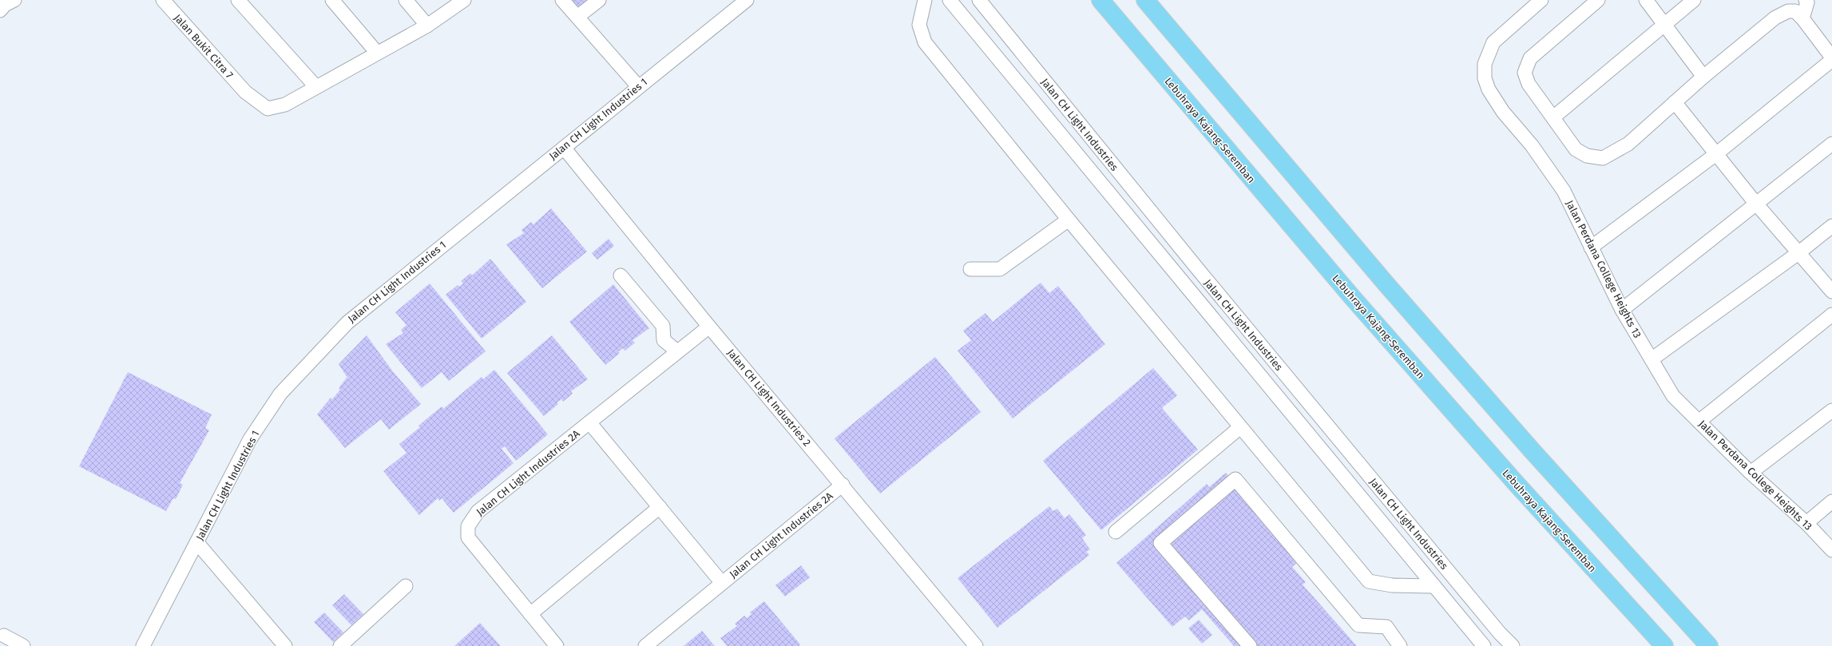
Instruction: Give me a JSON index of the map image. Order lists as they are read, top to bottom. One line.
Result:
{"streets":{"highway":["Lebuhraya Kajang-Seremban"],"street":["Jalan Bukit Citra 7","Jalan CH Light Industries 1","Jalan CH Light Industries","Jalan Perdana College Heights 13","Jalan CH Light Industries 2","Jalan CH Light Industries 2A"]},"crossings":[["Jalan CH Light Industries 1","Jalan CH Light Industries 2"],["Jalan CH Light Industries 2","Jalan CH Light Industries 2A"]]}
